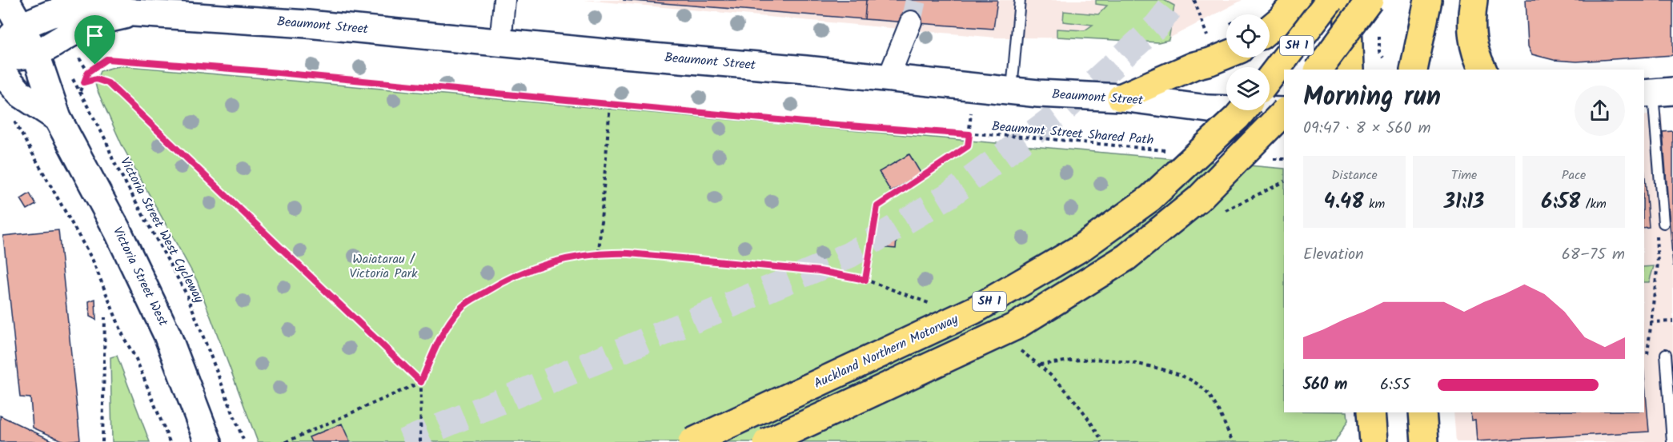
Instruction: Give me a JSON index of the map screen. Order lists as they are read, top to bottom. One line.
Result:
{"streets":{"main road":["Beaumont Street","SH 1","Victoria Street West","Auckland Northern Motorway"],"path":["Beaumont Street Shared Path","Victoria Street West Cycleway"]},"crossings":[["Beaumont Street","Victoria Street West"]],"parks":["Waiatarau / Victoria Park"],"page":{"heading":["Morning run","09:47 · 8 × 560 m"],"stats":[["Distance","4.48 km"],["Time","31:13"],["Pace","6:58 /km"]],"chart":["Elevation","68–75 m"],"list":[{"name":"560 m","note":"6:55"}]}}
